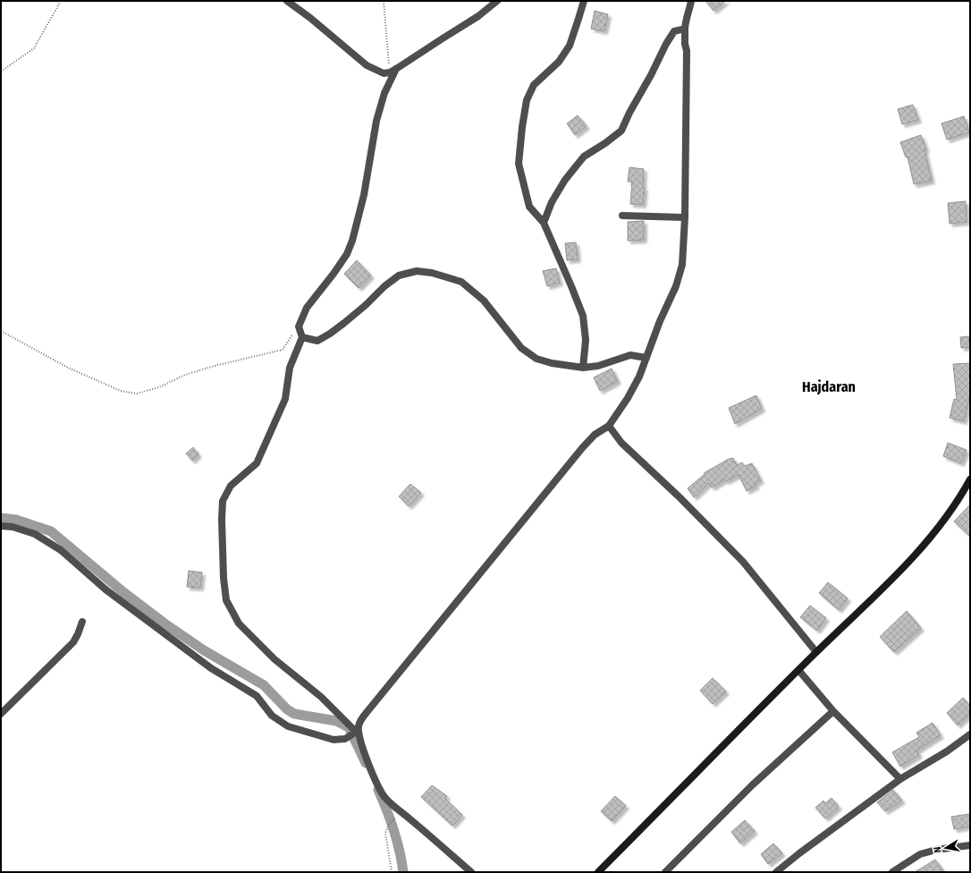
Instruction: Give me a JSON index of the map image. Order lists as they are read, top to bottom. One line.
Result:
{"districts":["Hajdaran"],"north":"left"}
